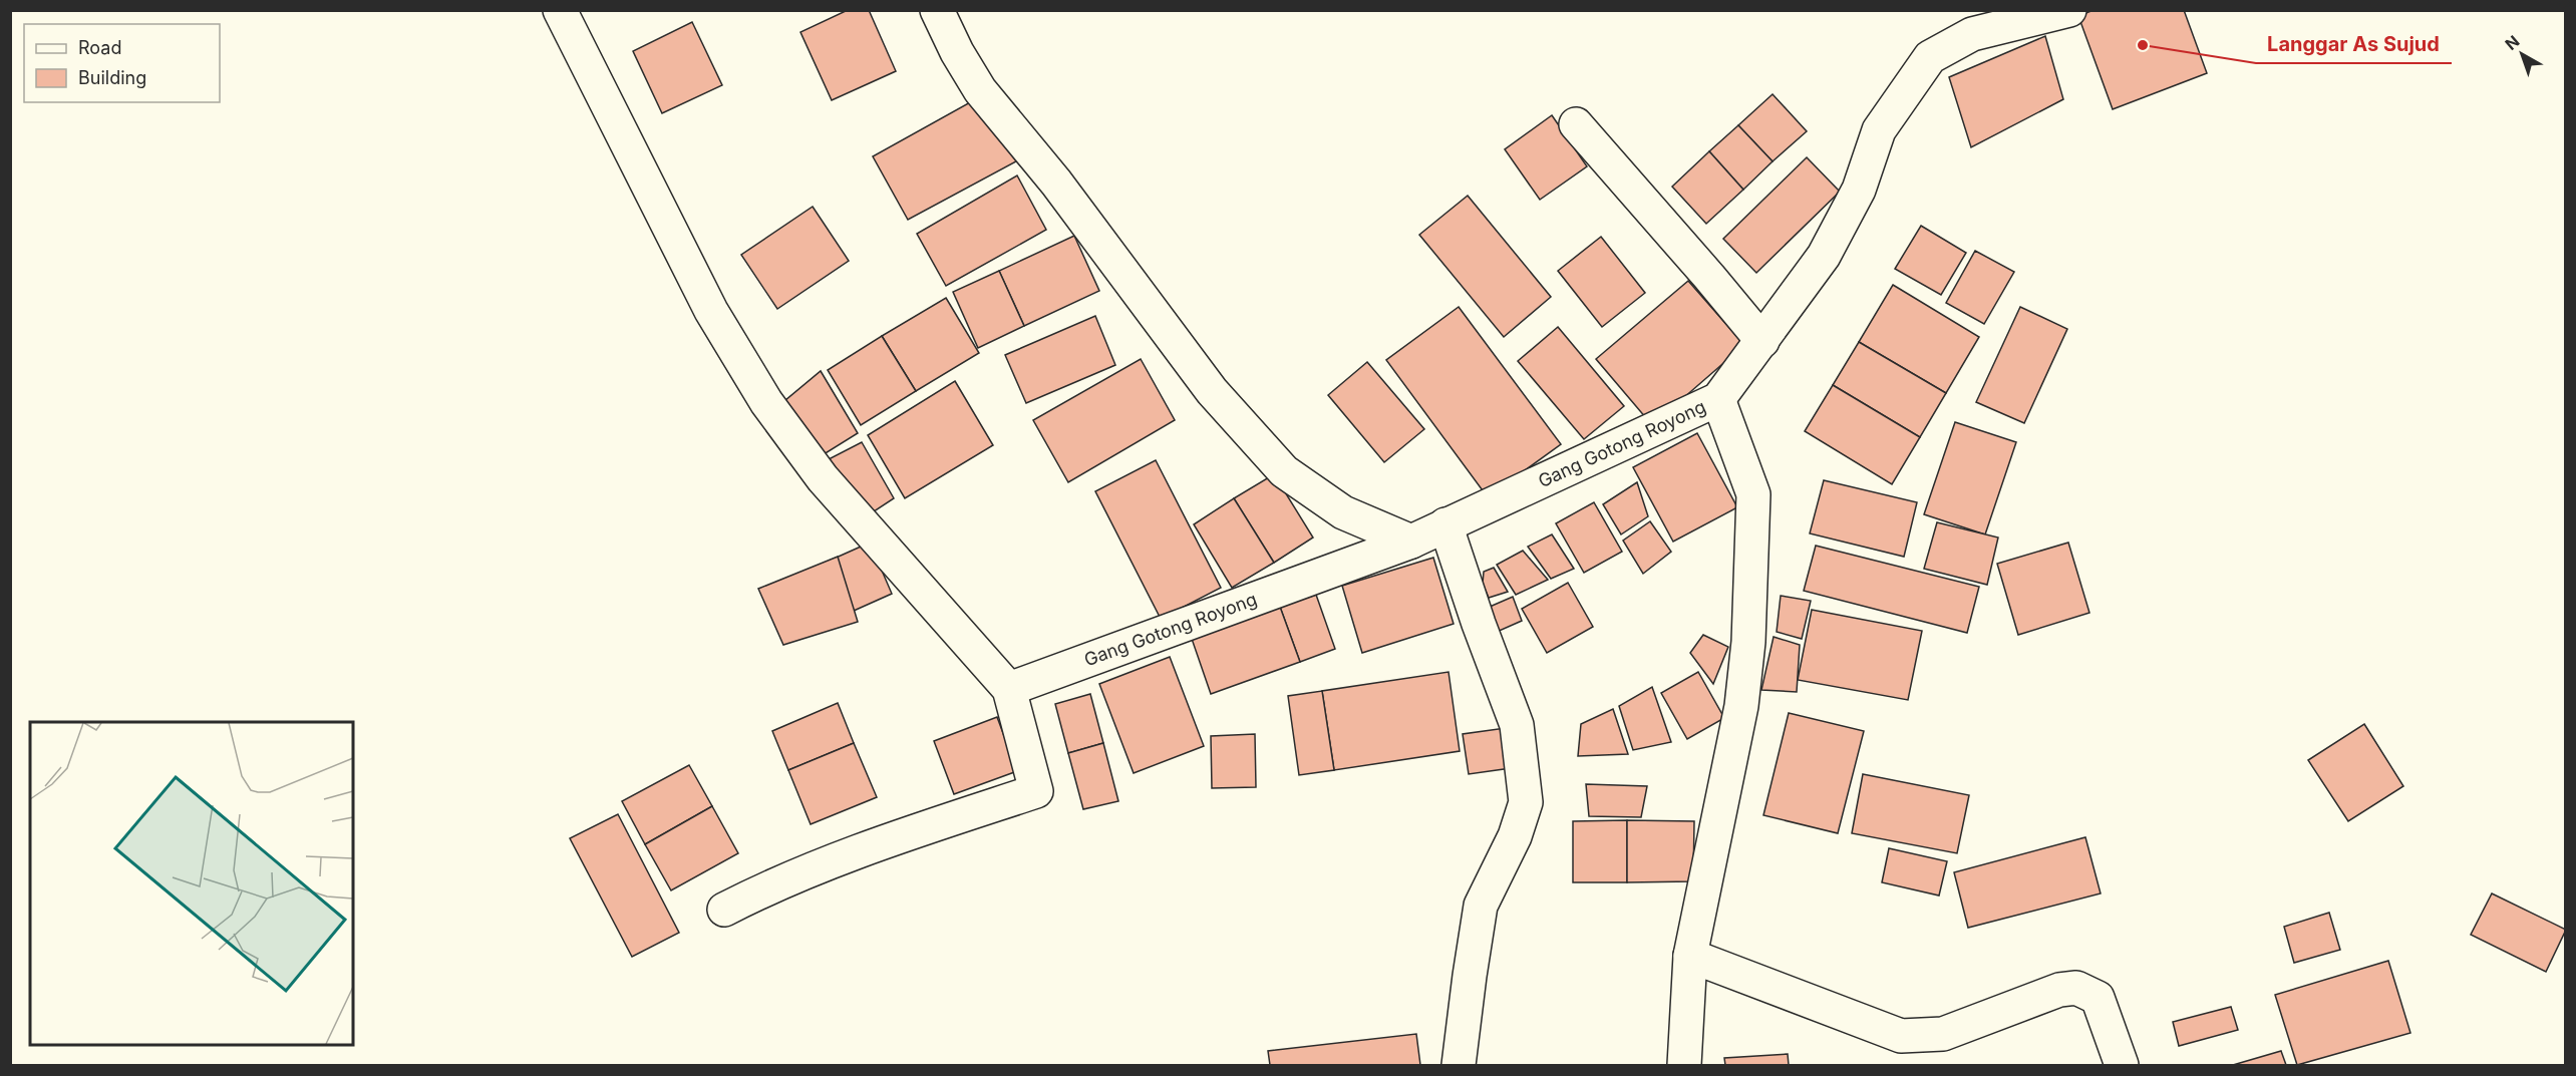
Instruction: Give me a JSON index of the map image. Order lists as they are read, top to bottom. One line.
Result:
{"streets":{"street":["Gang Gotong Royong"]},"places":["Langgar As Sujud"],"legend":["Road","Building"],"north":"top left"}
